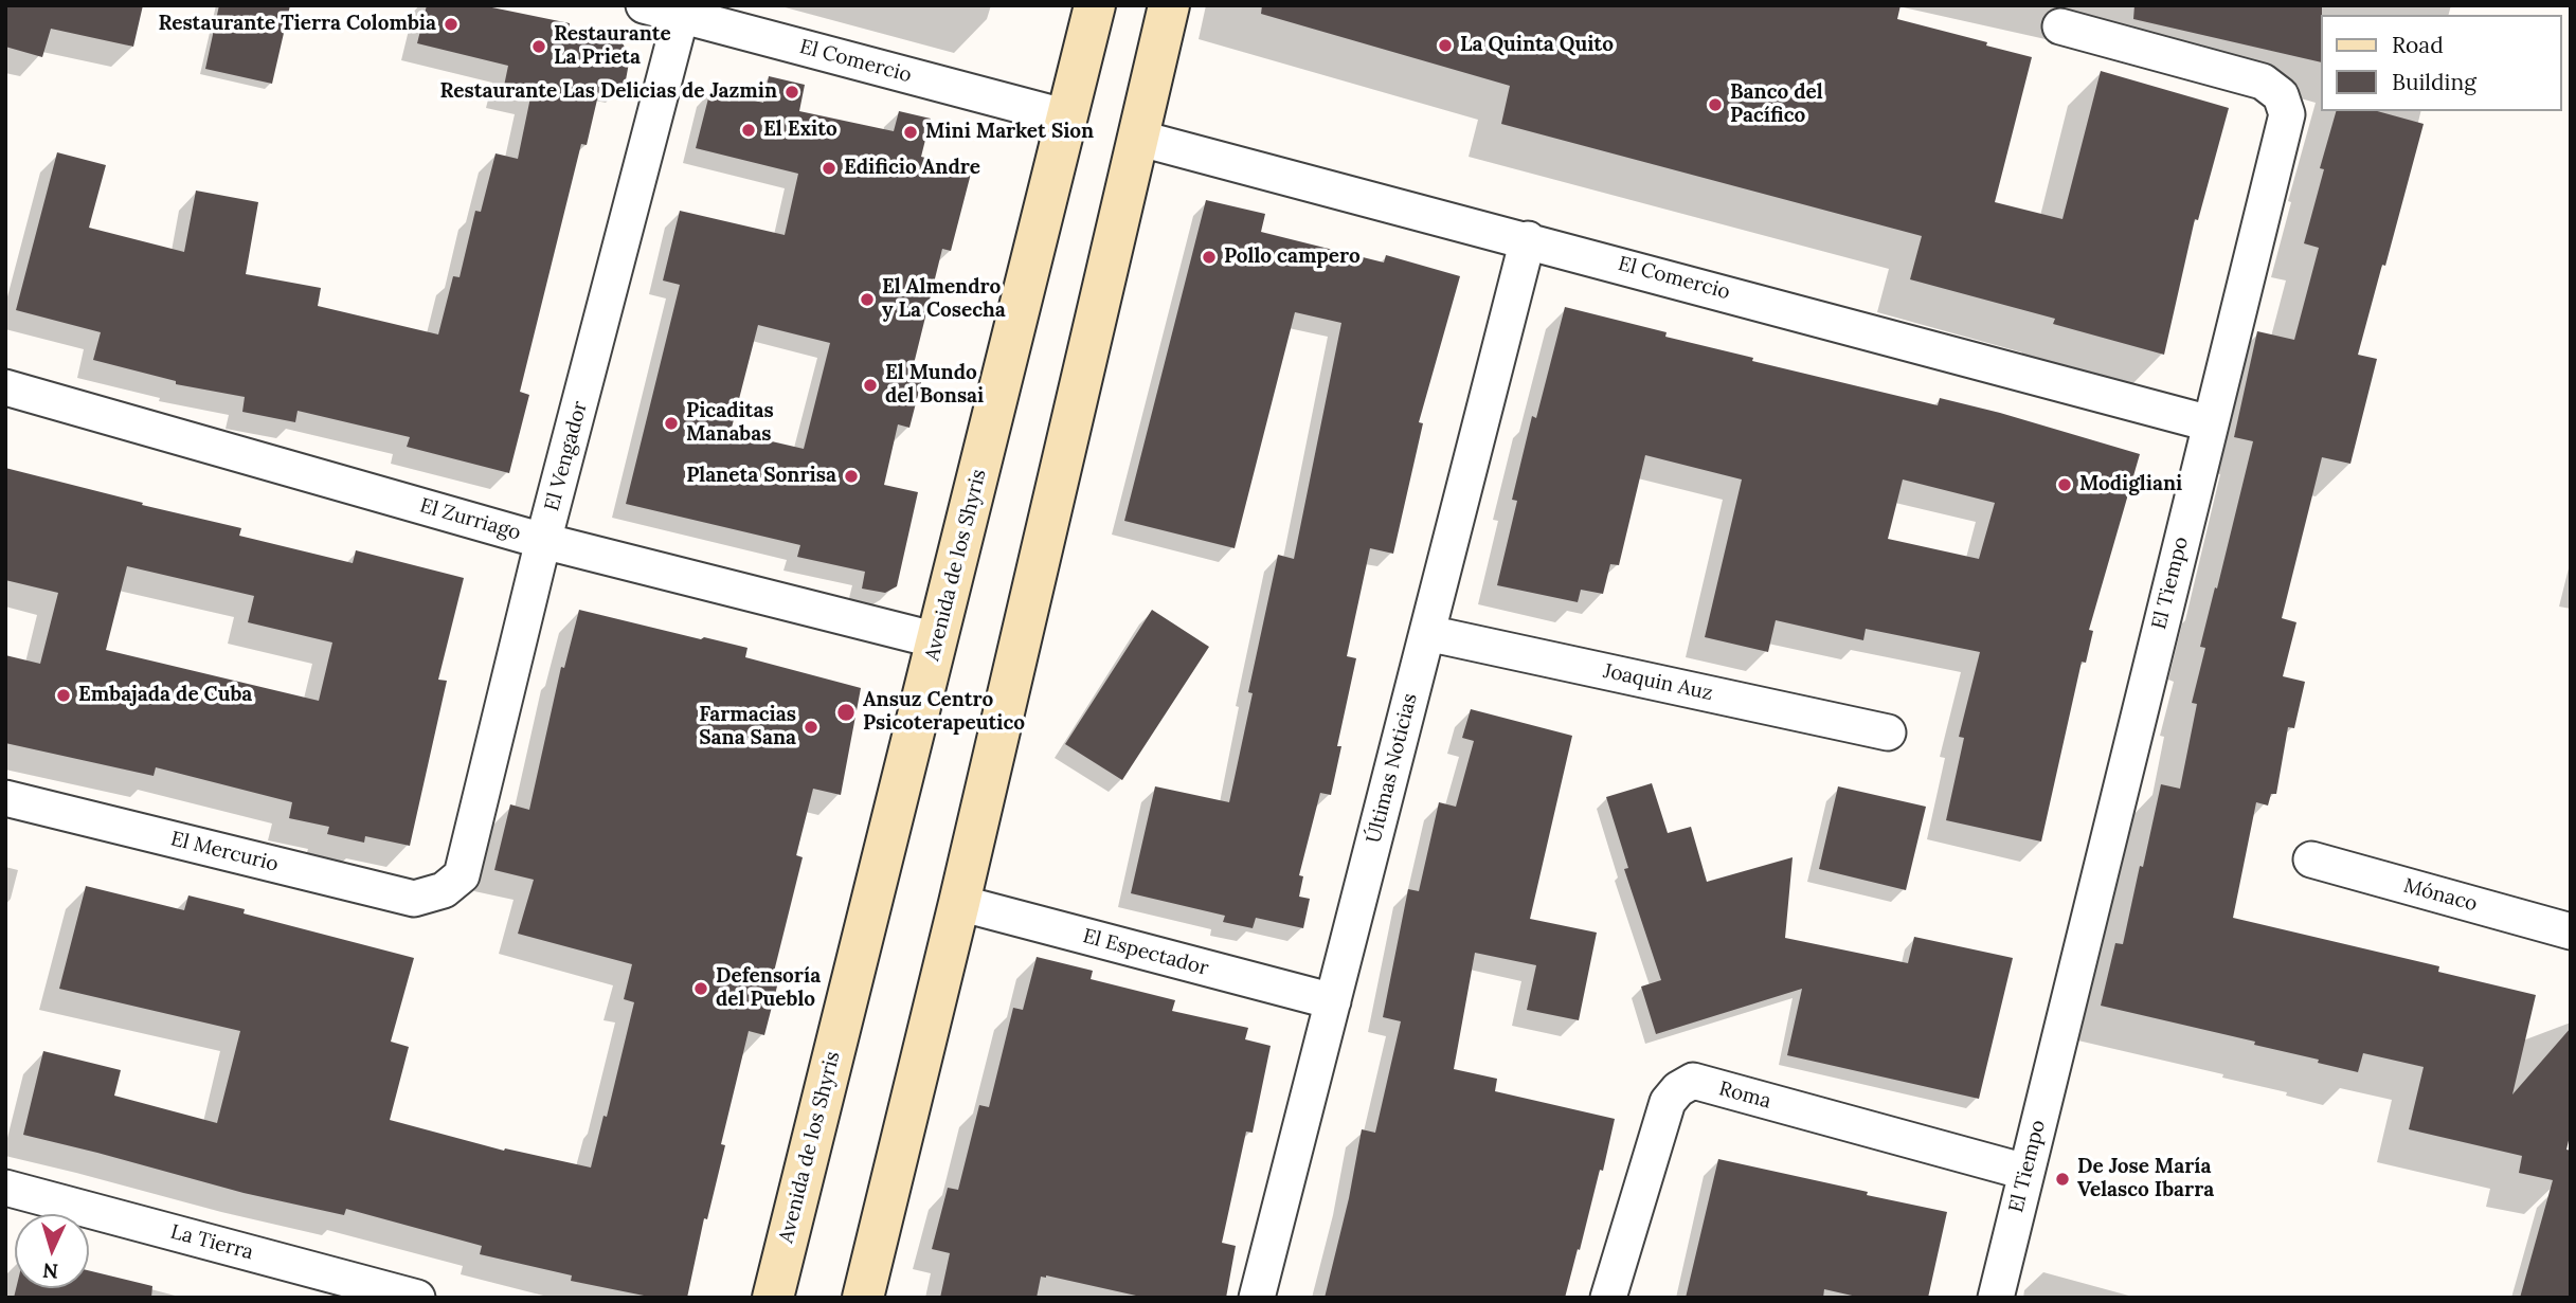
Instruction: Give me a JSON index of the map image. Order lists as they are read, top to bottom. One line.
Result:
{"streets":{"main road":["Avenida de los Shyris"],"street":["El Comercio","El Vengador","El Zurriago","El Tiempo","Joaquin Auz","Últimas Noticias","El Mercurio","Mónaco","El Espectador","Roma","La Tierra"]},"crossings":[["El Comercio","El Vengador"],["El Comercio","Avenida de los Shyris"],["El Comercio","El Tiempo"],["El Comercio","Últimas Noticias"],["El Vengador","El Zurriago"],["El Vengador","El Mercurio"],["El Zurriago","Avenida de los Shyris"],["El Tiempo","Roma"],["Joaquin Auz","Últimas Noticias"],["Últimas Noticias","El Espectador"]],"places":["Restaurante Tierra Colombia","La Quinta Quito","Restaurante La Prieta","Restaurante Las Delicias de Jazmin","Banco del Pacífico","El Exito","Mini Market Sion","Edificio Andre","Pollo campero","El Almendro y La Cosecha","El Mundo del Bonsai","Picaditas Manabas","Planeta Sonrisa","Modigliani","Embajada de Cuba","Ansuz Centro Psicoterapeutico","Farmacias Sana Sana","Defensoría del Pueblo","De Jose María Velasco Ibarra"],"legend":["Road","Building"],"north":"bottom"}
